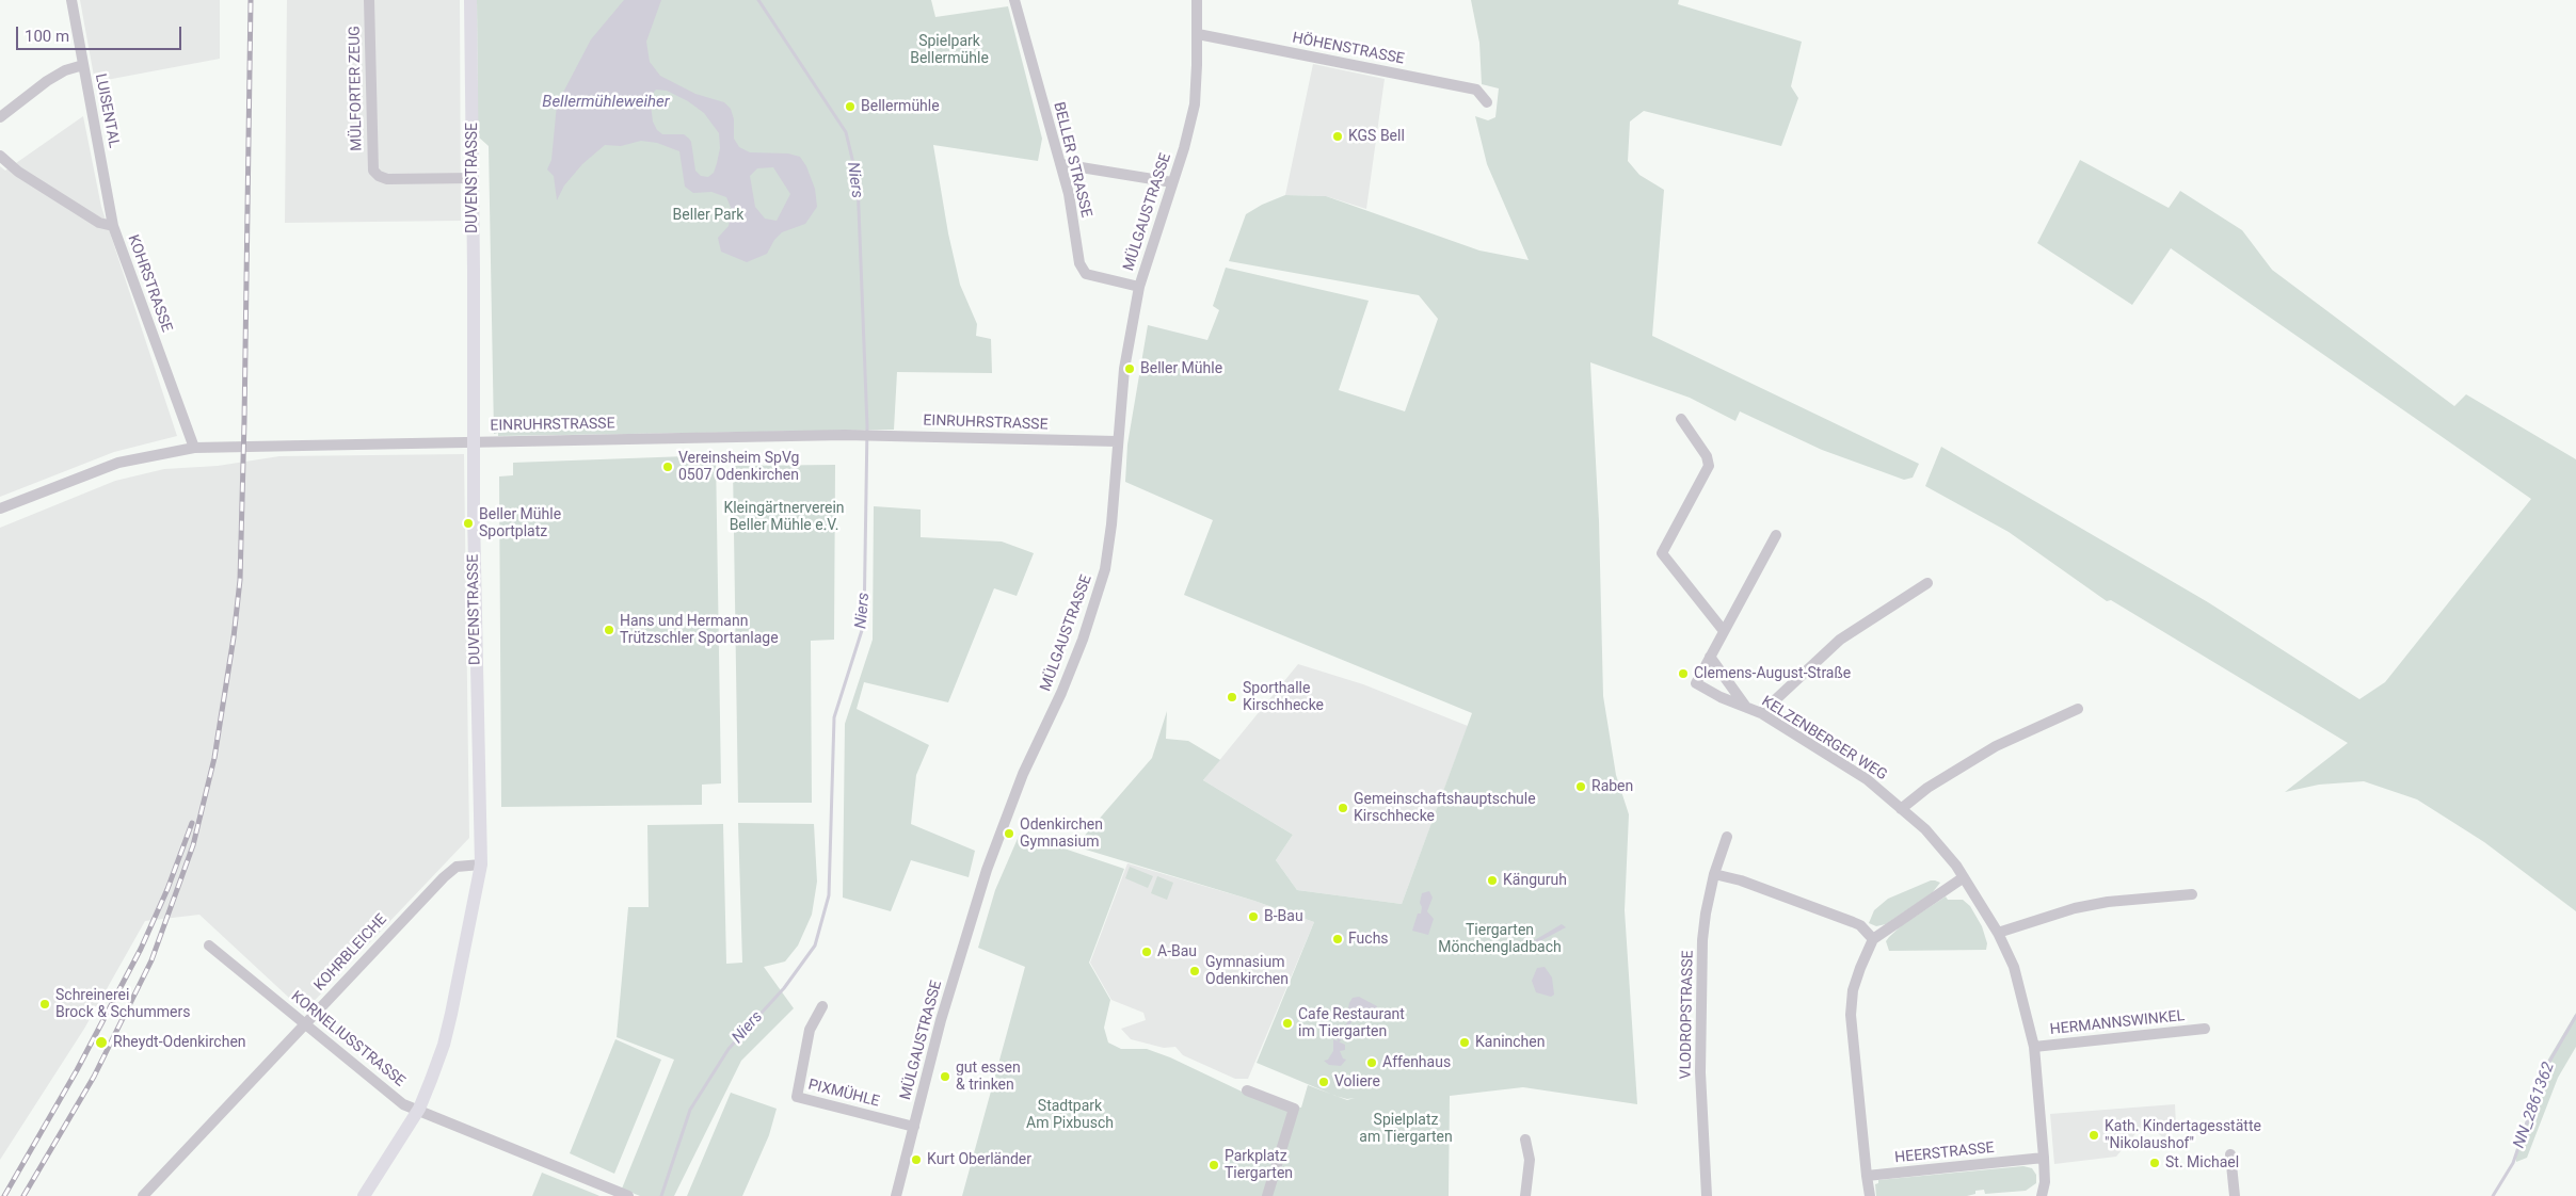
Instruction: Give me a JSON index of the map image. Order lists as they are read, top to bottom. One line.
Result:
{"streets":{"main road":["DUVENSTRASSE"],"street":["HÖHENSTRASSE","MÜLFORTER ZEUG","LUISENTAL","BELLER STRASSE","MÜLGAUSTRASSE","KOHRSTRASSE","EINRUHRSTRASSE","KELZENBERGER WEG","KOHRBLEICHE","VLODROPSTRASSE","HERMANNSWINKEL","KORNELIUSSTRASSE","PIXMÜHLE","HEERSTRASSE"]},"crossings":[["HÖHENSTRASSE","MÜLGAUSTRASSE"],["MÜLFORTER ZEUG","DUVENSTRASSE"],["LUISENTAL","KOHRSTRASSE"],["BELLER STRASSE","MÜLGAUSTRASSE"],["DUVENSTRASSE","EINRUHRSTRASSE"],["DUVENSTRASSE","KOHRBLEICHE"],["DUVENSTRASSE","KORNELIUSSTRASSE"],["MÜLGAUSTRASSE","EINRUHRSTRASSE"],["MÜLGAUSTRASSE","PIXMÜHLE"],["KOHRSTRASSE","EINRUHRSTRASSE"],["KELZENBERGER WEG","HERMANNSWINKEL"],["KELZENBERGER WEG","HEERSTRASSE"],["KOHRBLEICHE","KORNELIUSSTRASSE"]],"water":["Bellermühleweiher","Niers","NN_2861362"],"parks":["Spielpark Bellermühle","Beller Park","Kleingärtnerverein Beller Mühle e.V.","Tiergarten Mönchengladbach","Stadtpark Am Pixbusch","Spielplatz am Tiergarten"],"places":["Bellermühle","KGS Bell","Beller Mühle","Vereinsheim SpVg 0507 Odenkirchen","Beller Mühle Sportplatz","Hans und Hermann Trützschler Sportanlage","Clemens-August-Straße","Sporthalle Kirschhecke","Raben","Gemeinschaftshauptschule Kirschhecke","Odenkirchen Gymnasium","Känguruh","B-Bau","Fuchs","A-Bau","Gymnasium Odenkirchen","Schreinerei Brock & Schummers","Cafe Restaurant im Tiergarten","Rheydt-Odenkirchen","Kaninchen","Affenhaus","gut essen & trinken","Voliere","Kath. Kindertagesstätte \"Nikolaushof\"","Kurt Oberländer","St. Michael","Parkplatz Tiergarten"],"scale_bar":"100 m"}
